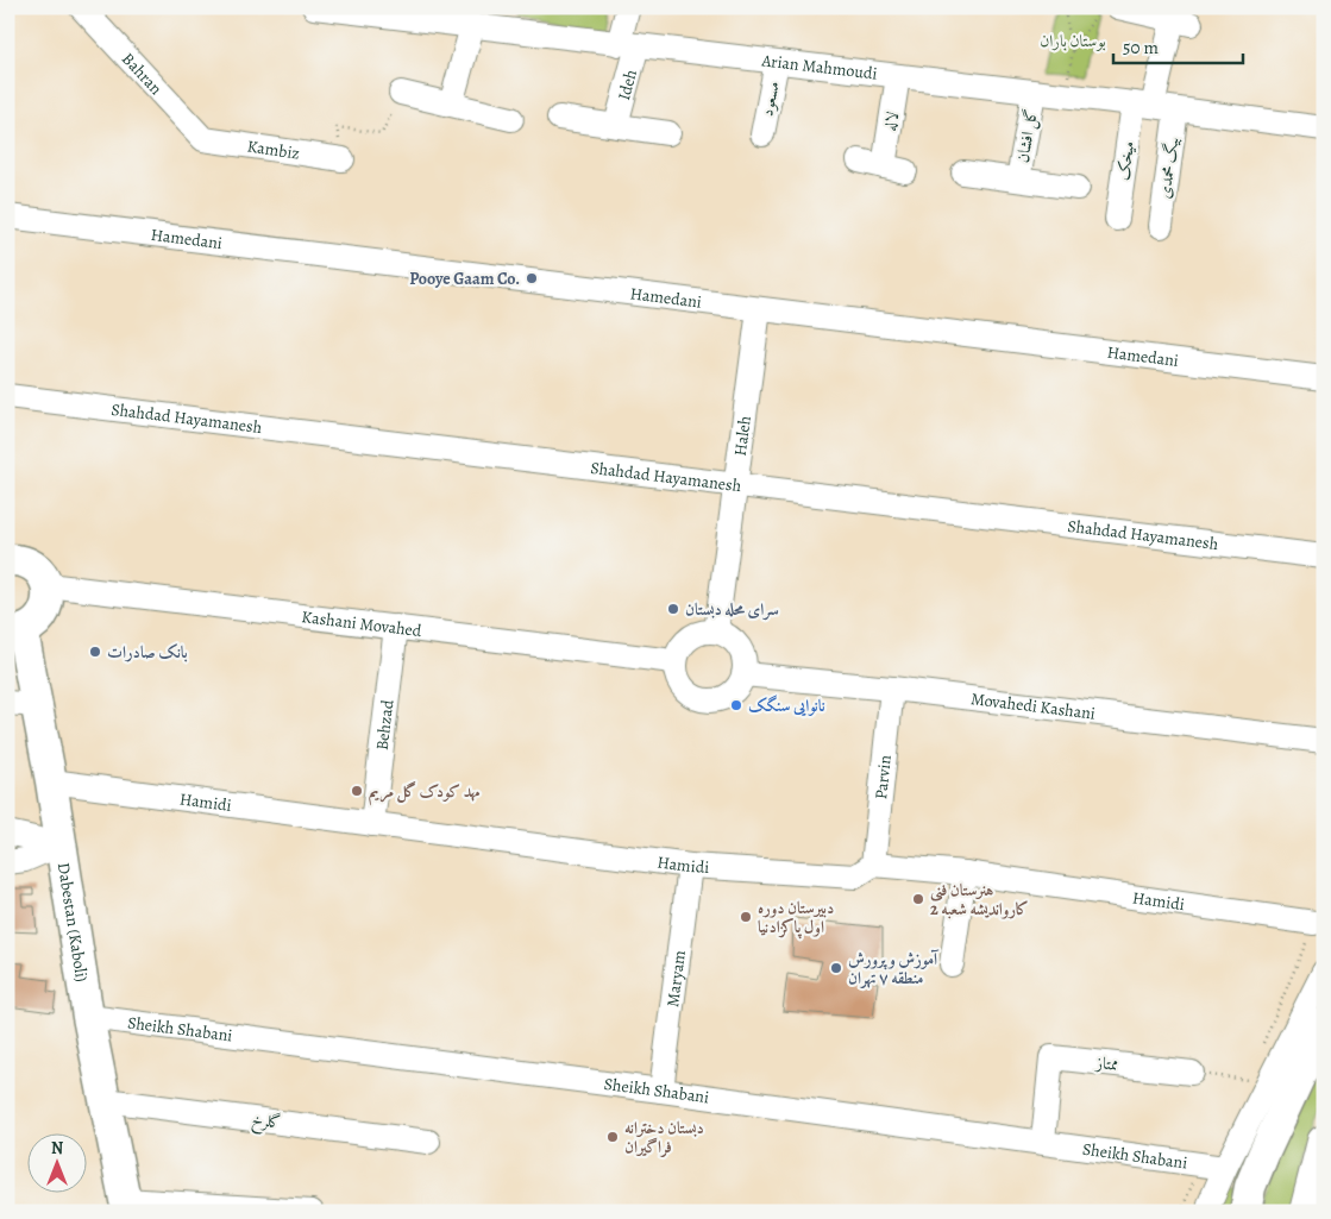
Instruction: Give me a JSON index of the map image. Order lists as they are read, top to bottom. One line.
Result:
{"streets":{"main road":["Dabestan (Kaboli)"],"street":["Arian Mahmoudi","Bahran","Ideh","مسعود","لاله","گل افشان","Kambiz","میخک","بیگ محمدی","Hamedani","Shahdad Hayamanesh","Haleh","Kashani Movahed","Movahedi Kashani","Behzad","Parvin","Hamidi","Maryam","Sheikh Shabani","ممتاز","گلرخ"]},"crossings":[["Arian Mahmoudi","Ideh"],["Arian Mahmoudi","مسعود"],["Arian Mahmoudi","لاله"],["Arian Mahmoudi","گل افشان"],["Arian Mahmoudi","میخک"],["Arian Mahmoudi","بیگ محمدی"],["Bahran","Kambiz"],["Hamedani","Haleh"],["Shahdad Hayamanesh","Haleh"],["Haleh","Kashani Movahed"],["Haleh","Movahedi Kashani"],["Kashani Movahed","Movahedi Kashani"],["Kashani Movahed","Behzad"],["Movahedi Kashani","Parvin"],["Behzad","Hamidi"],["Parvin","Hamidi"],["Hamidi","Dabestan (Kaboli)"],["Hamidi","Maryam"],["Dabestan (Kaboli)","Sheikh Shabani"],["Dabestan (Kaboli)","گلرخ"],["Maryam","Sheikh Shabani"],["Sheikh Shabani","ممتاز"]],"parks":["بوستان باران"],"places":["Pooye Gaam Co.","سرای محله دبستان","بانک صادرات","نانوایی سنگک","مهد کودک گل مریم","هنرستان فنی کارواندیشه شعبه 2","دبیرستان دوره اول پاکزادنیا","آموزش و پرورش منطقه ۷ تهران","دبستان دخترانه فراگیران"],"scale_bar":"50 m","north":"top"}
